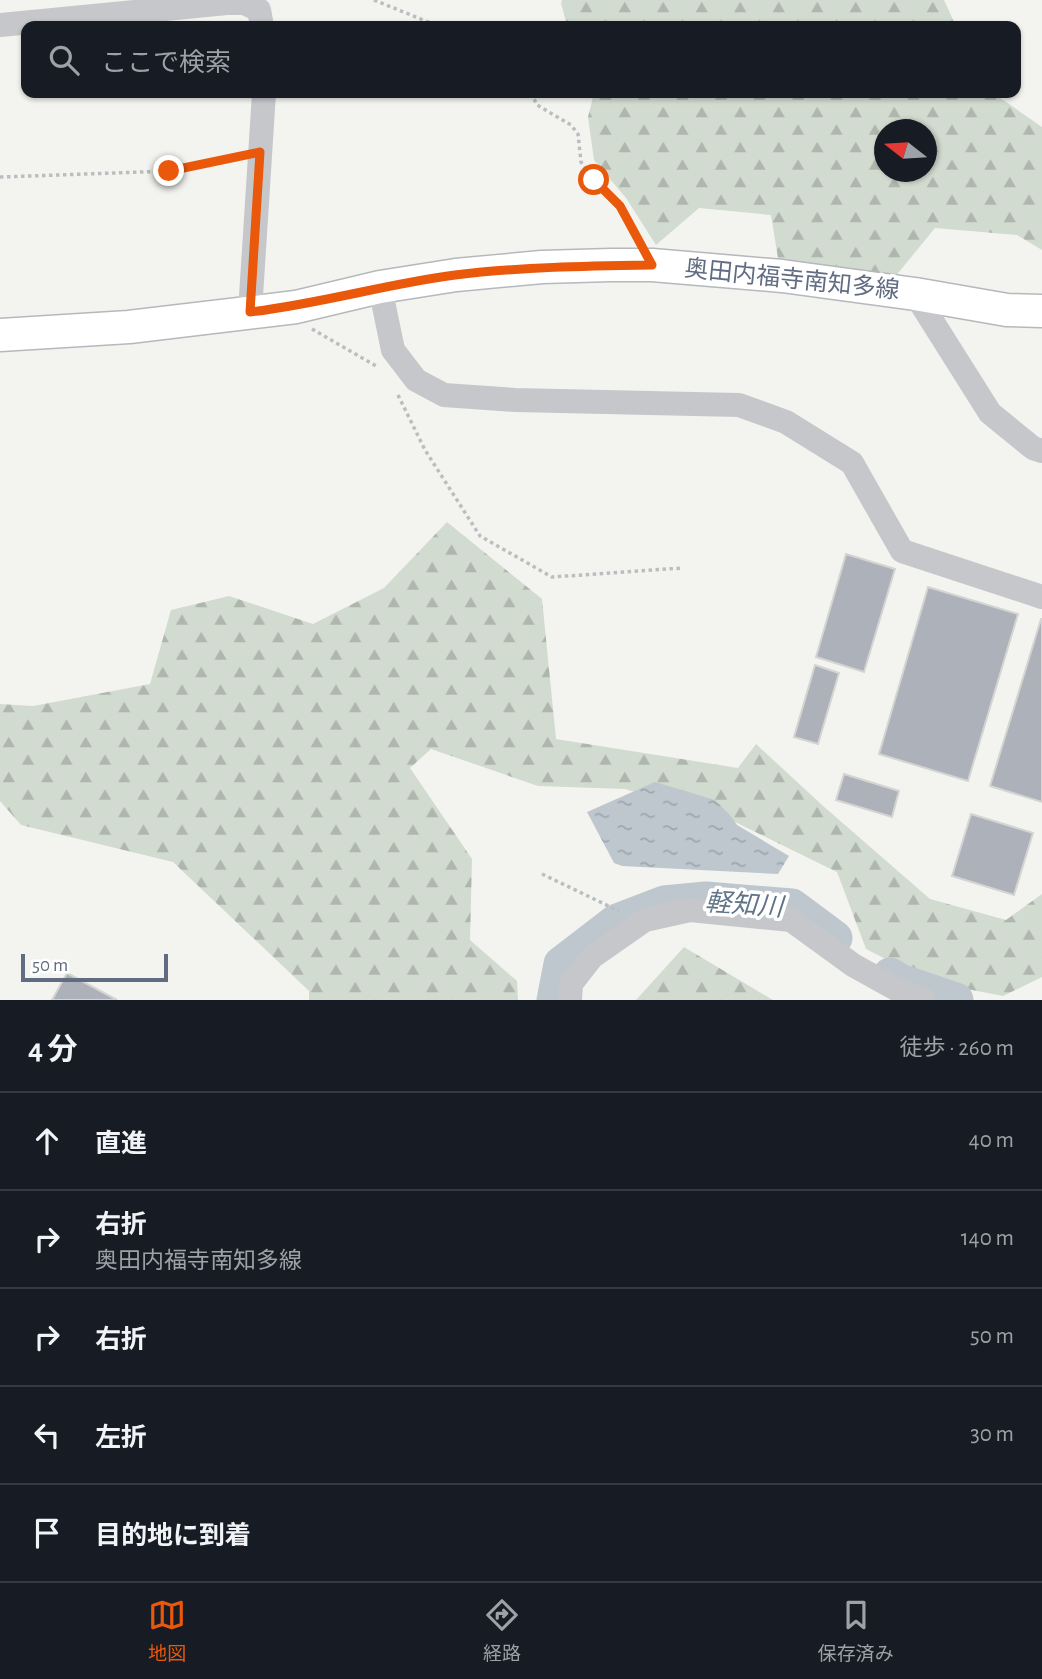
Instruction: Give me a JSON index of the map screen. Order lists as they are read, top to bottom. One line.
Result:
{"streets":{"main road":["奥田内福寺南知多線"]},"water":["軽知川"],"scale_bar":"50 m","north":"left","page":{"search":"ここで検索","scale":"50 m","heading":["4 分","徒歩 · 260 m"],"list":[["直進","40 m"],["右折","奥田内福寺南知多線","140 m"],["右折","50 m"],["左折","30 m"],"目的地に到着"],"nav":["地図","経路","保存済み"]}}
